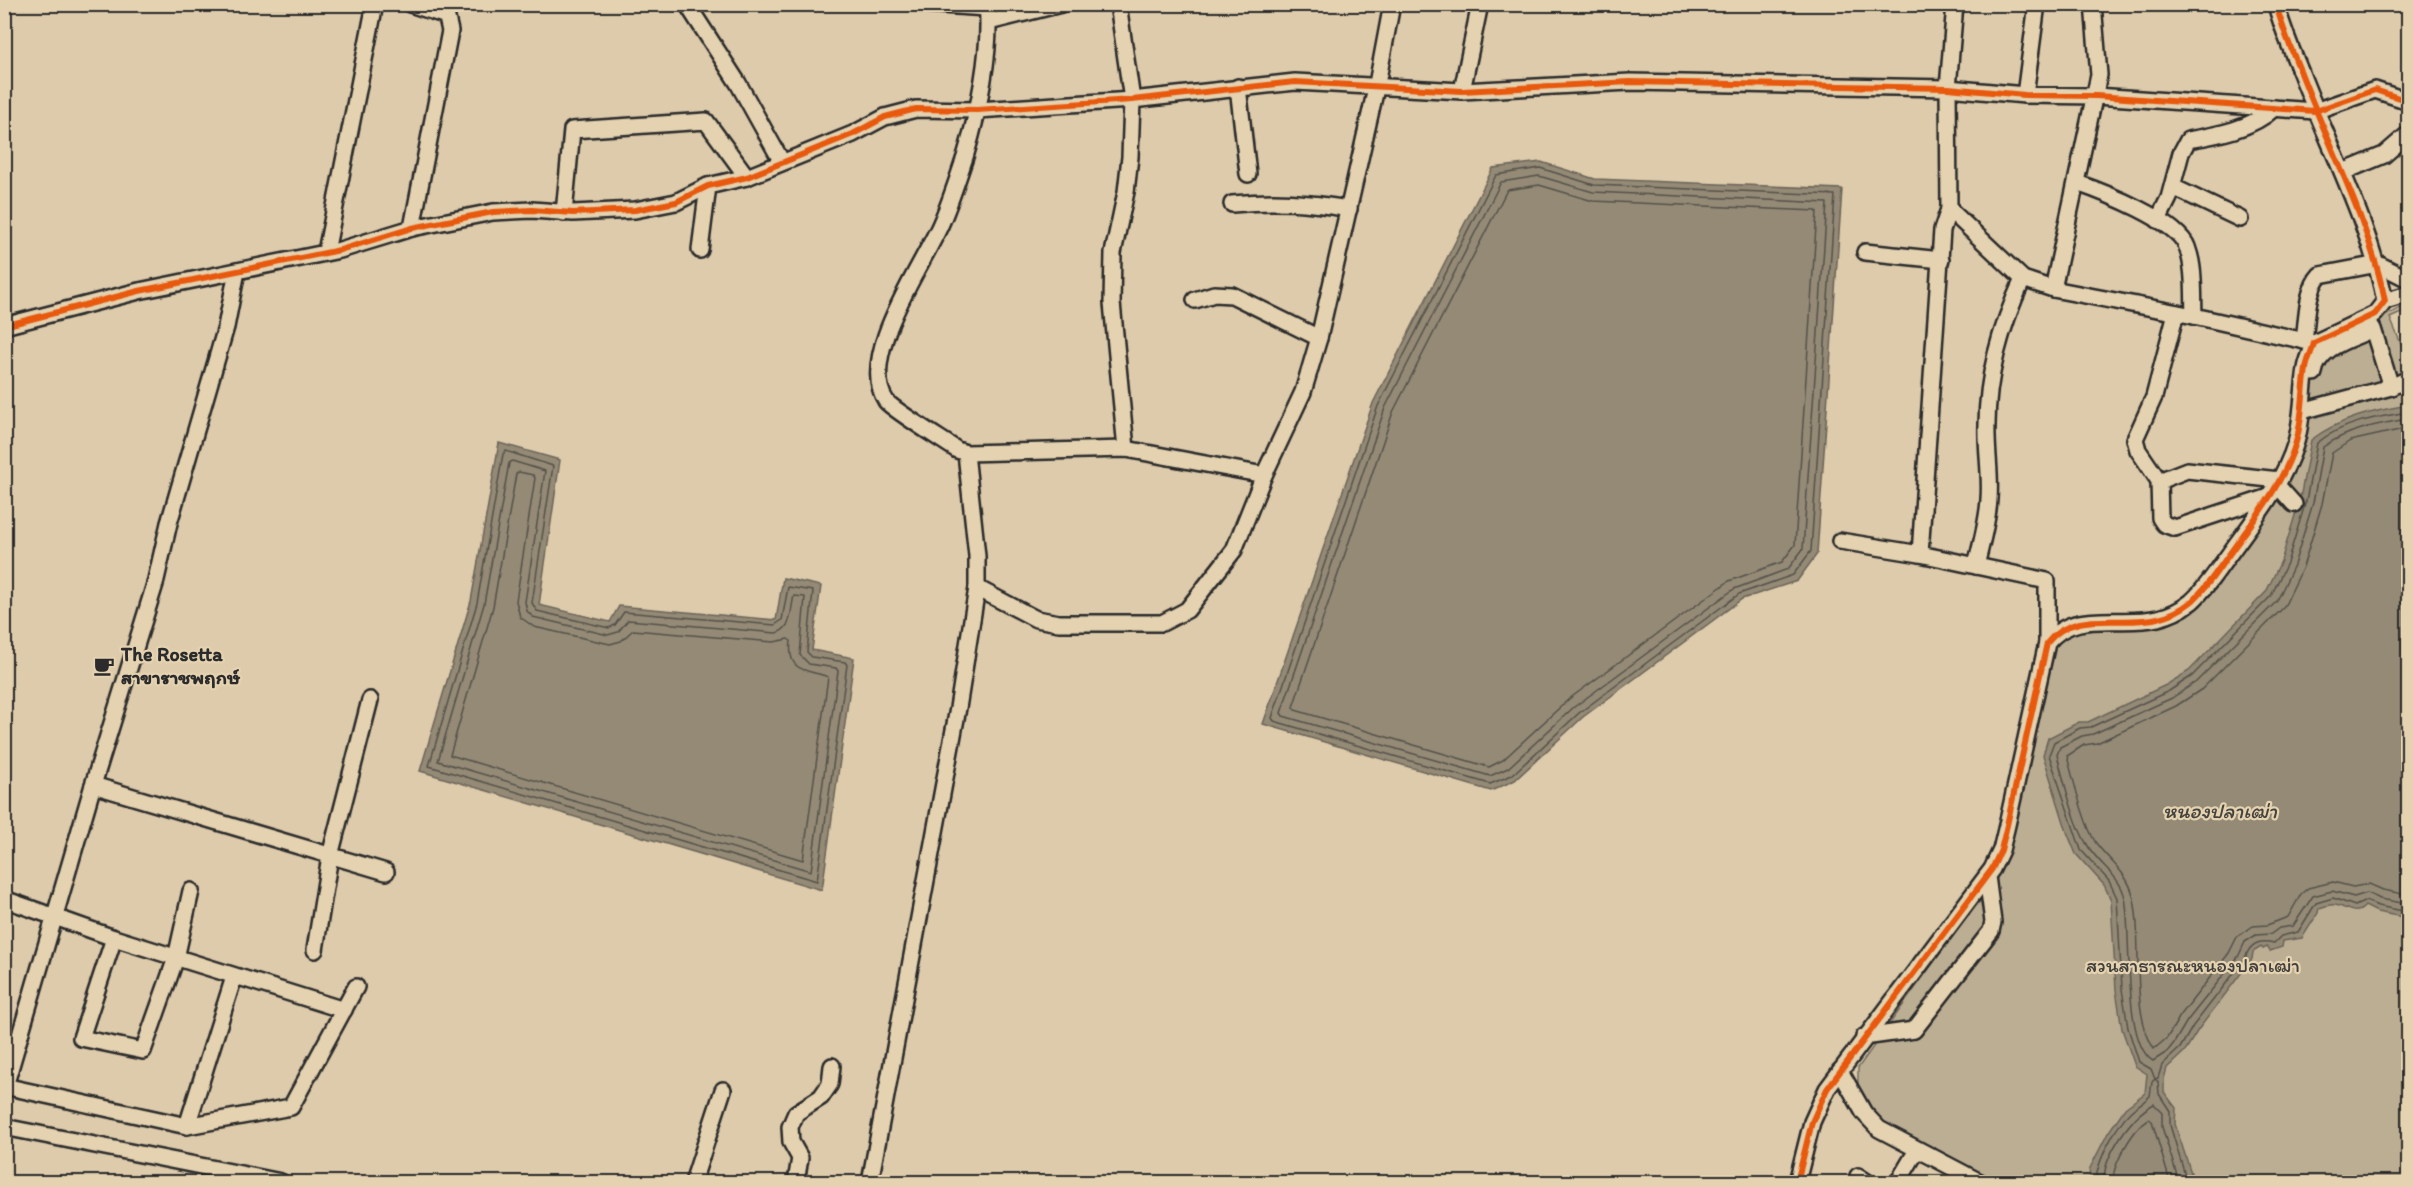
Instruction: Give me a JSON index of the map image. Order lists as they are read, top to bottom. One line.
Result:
{"water":["หนองปลาเฒ่า"],"parks":["สวนสาธารณะหนองปลาเฒ่า"],"places":{"cafe":["The Rosetta สาขาราชพฤกษ์"]}}
